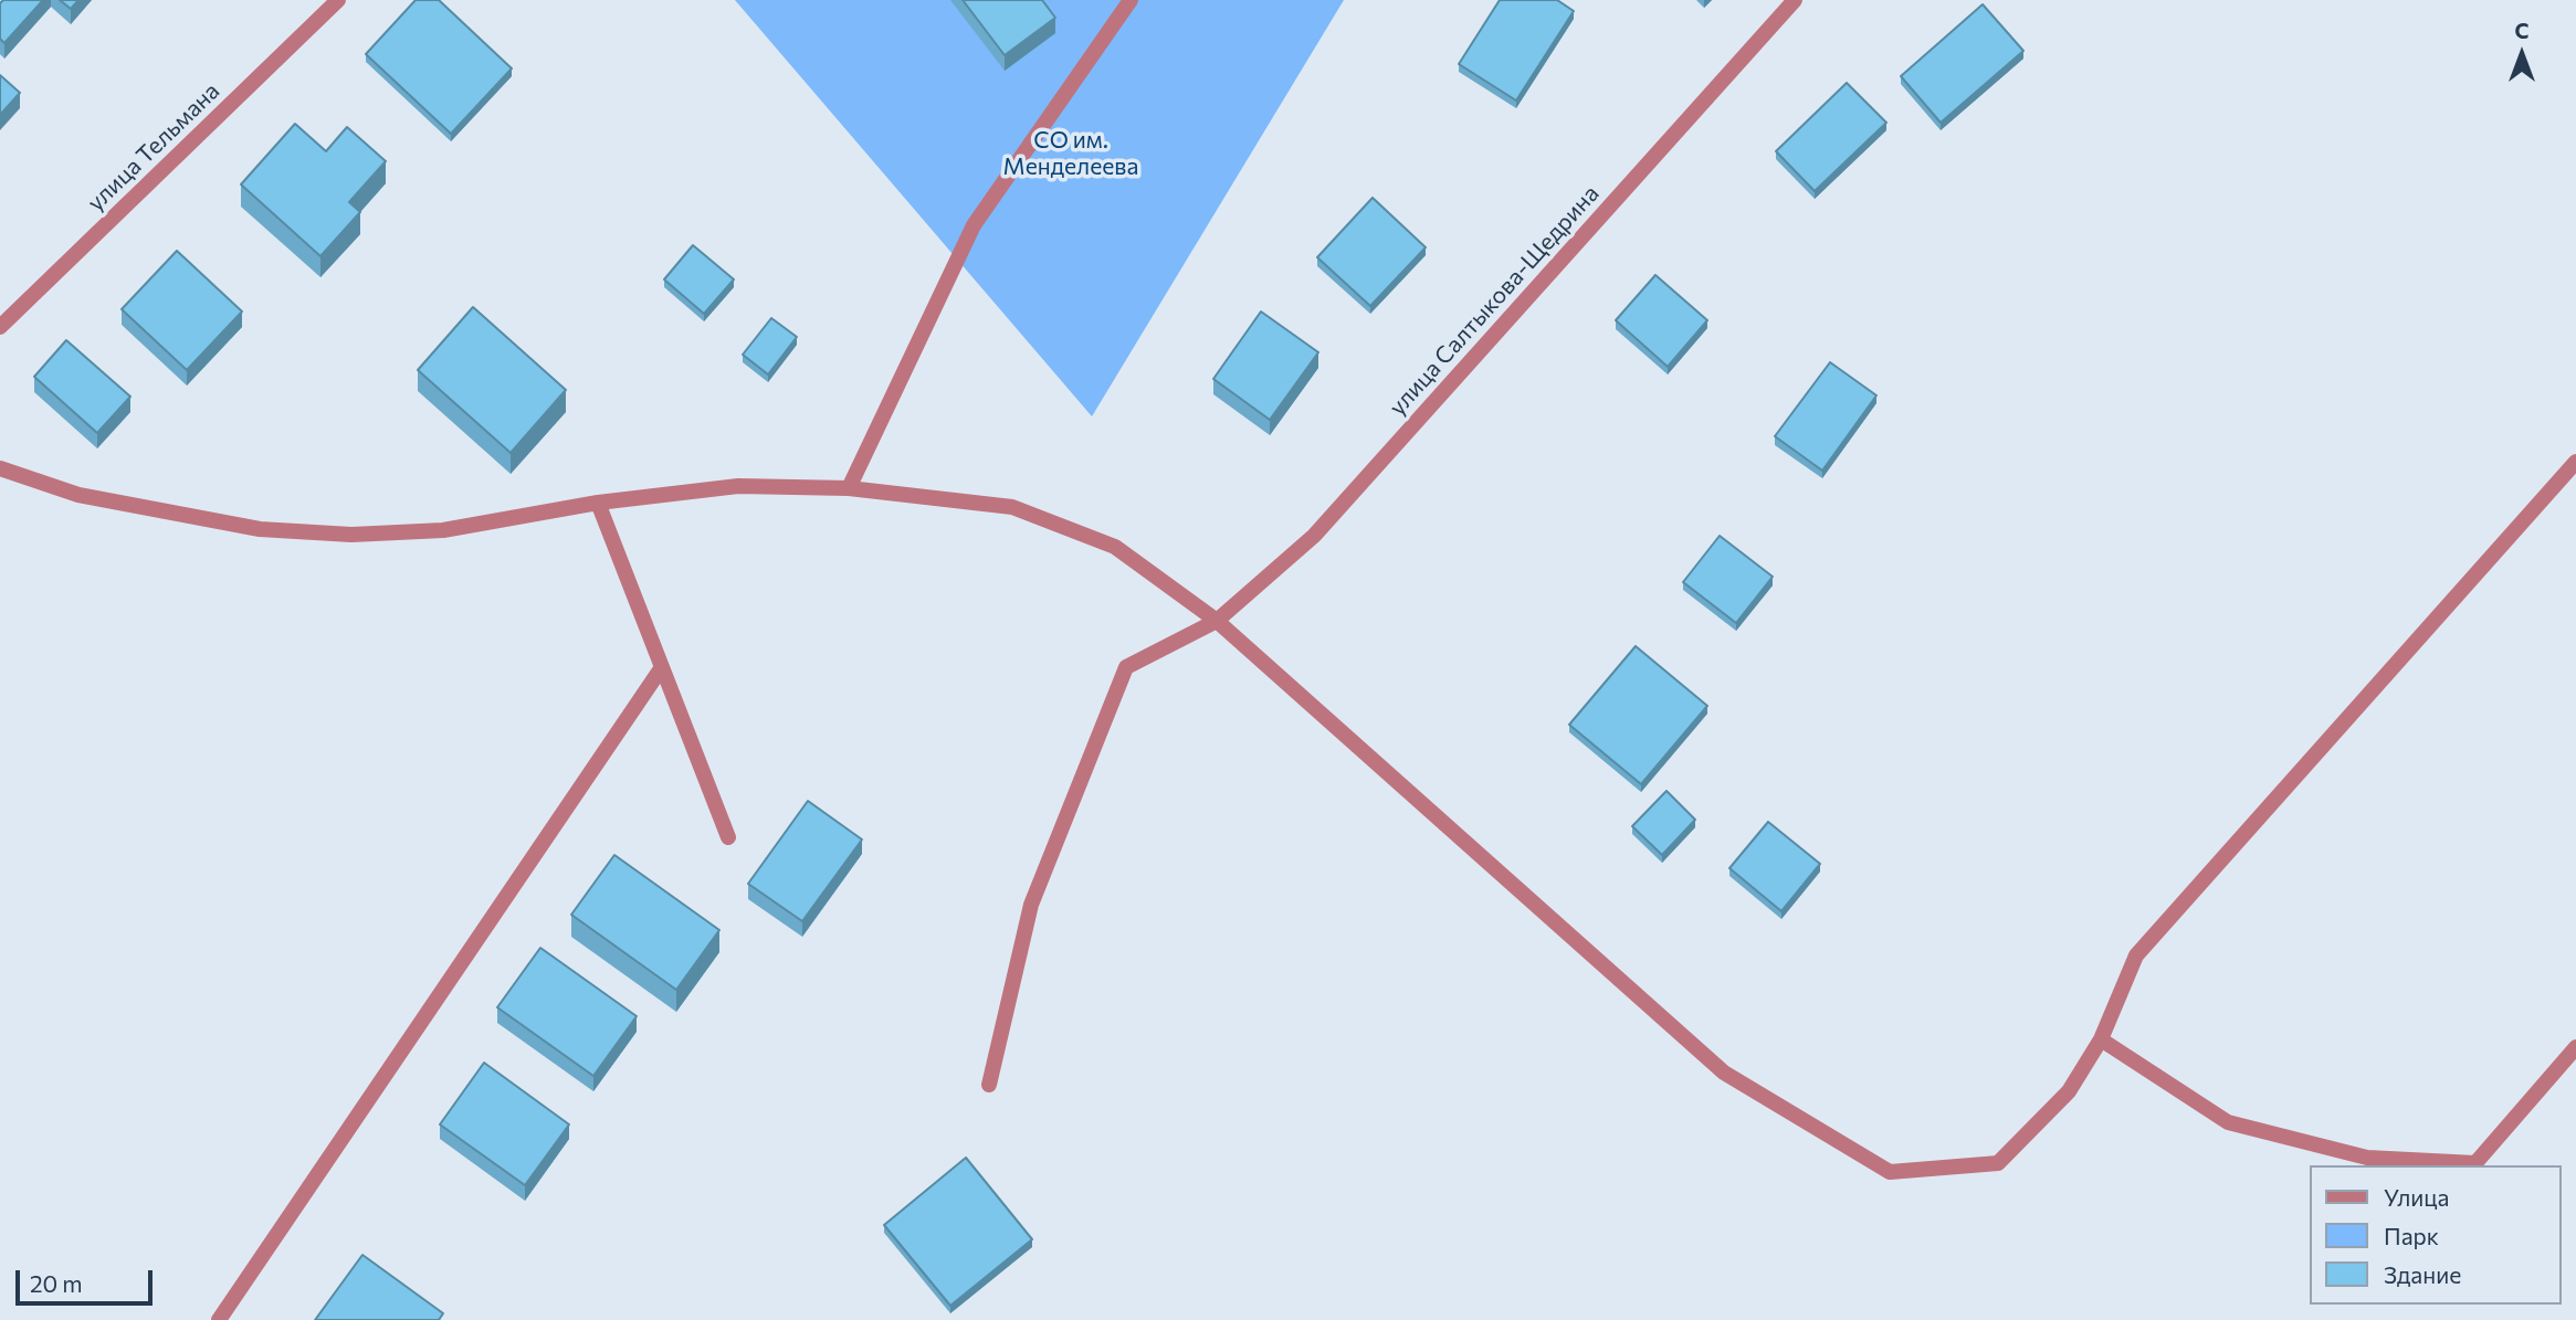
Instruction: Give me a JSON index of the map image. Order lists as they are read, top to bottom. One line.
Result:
{"streets":{"street":["улица Тельмана","улица Салтыкова-Щедрина"]},"parks":["СО им. Менделеева"],"legend":["Улица","Парк","Здание"],"scale_bar":"20 m","north":"top"}
